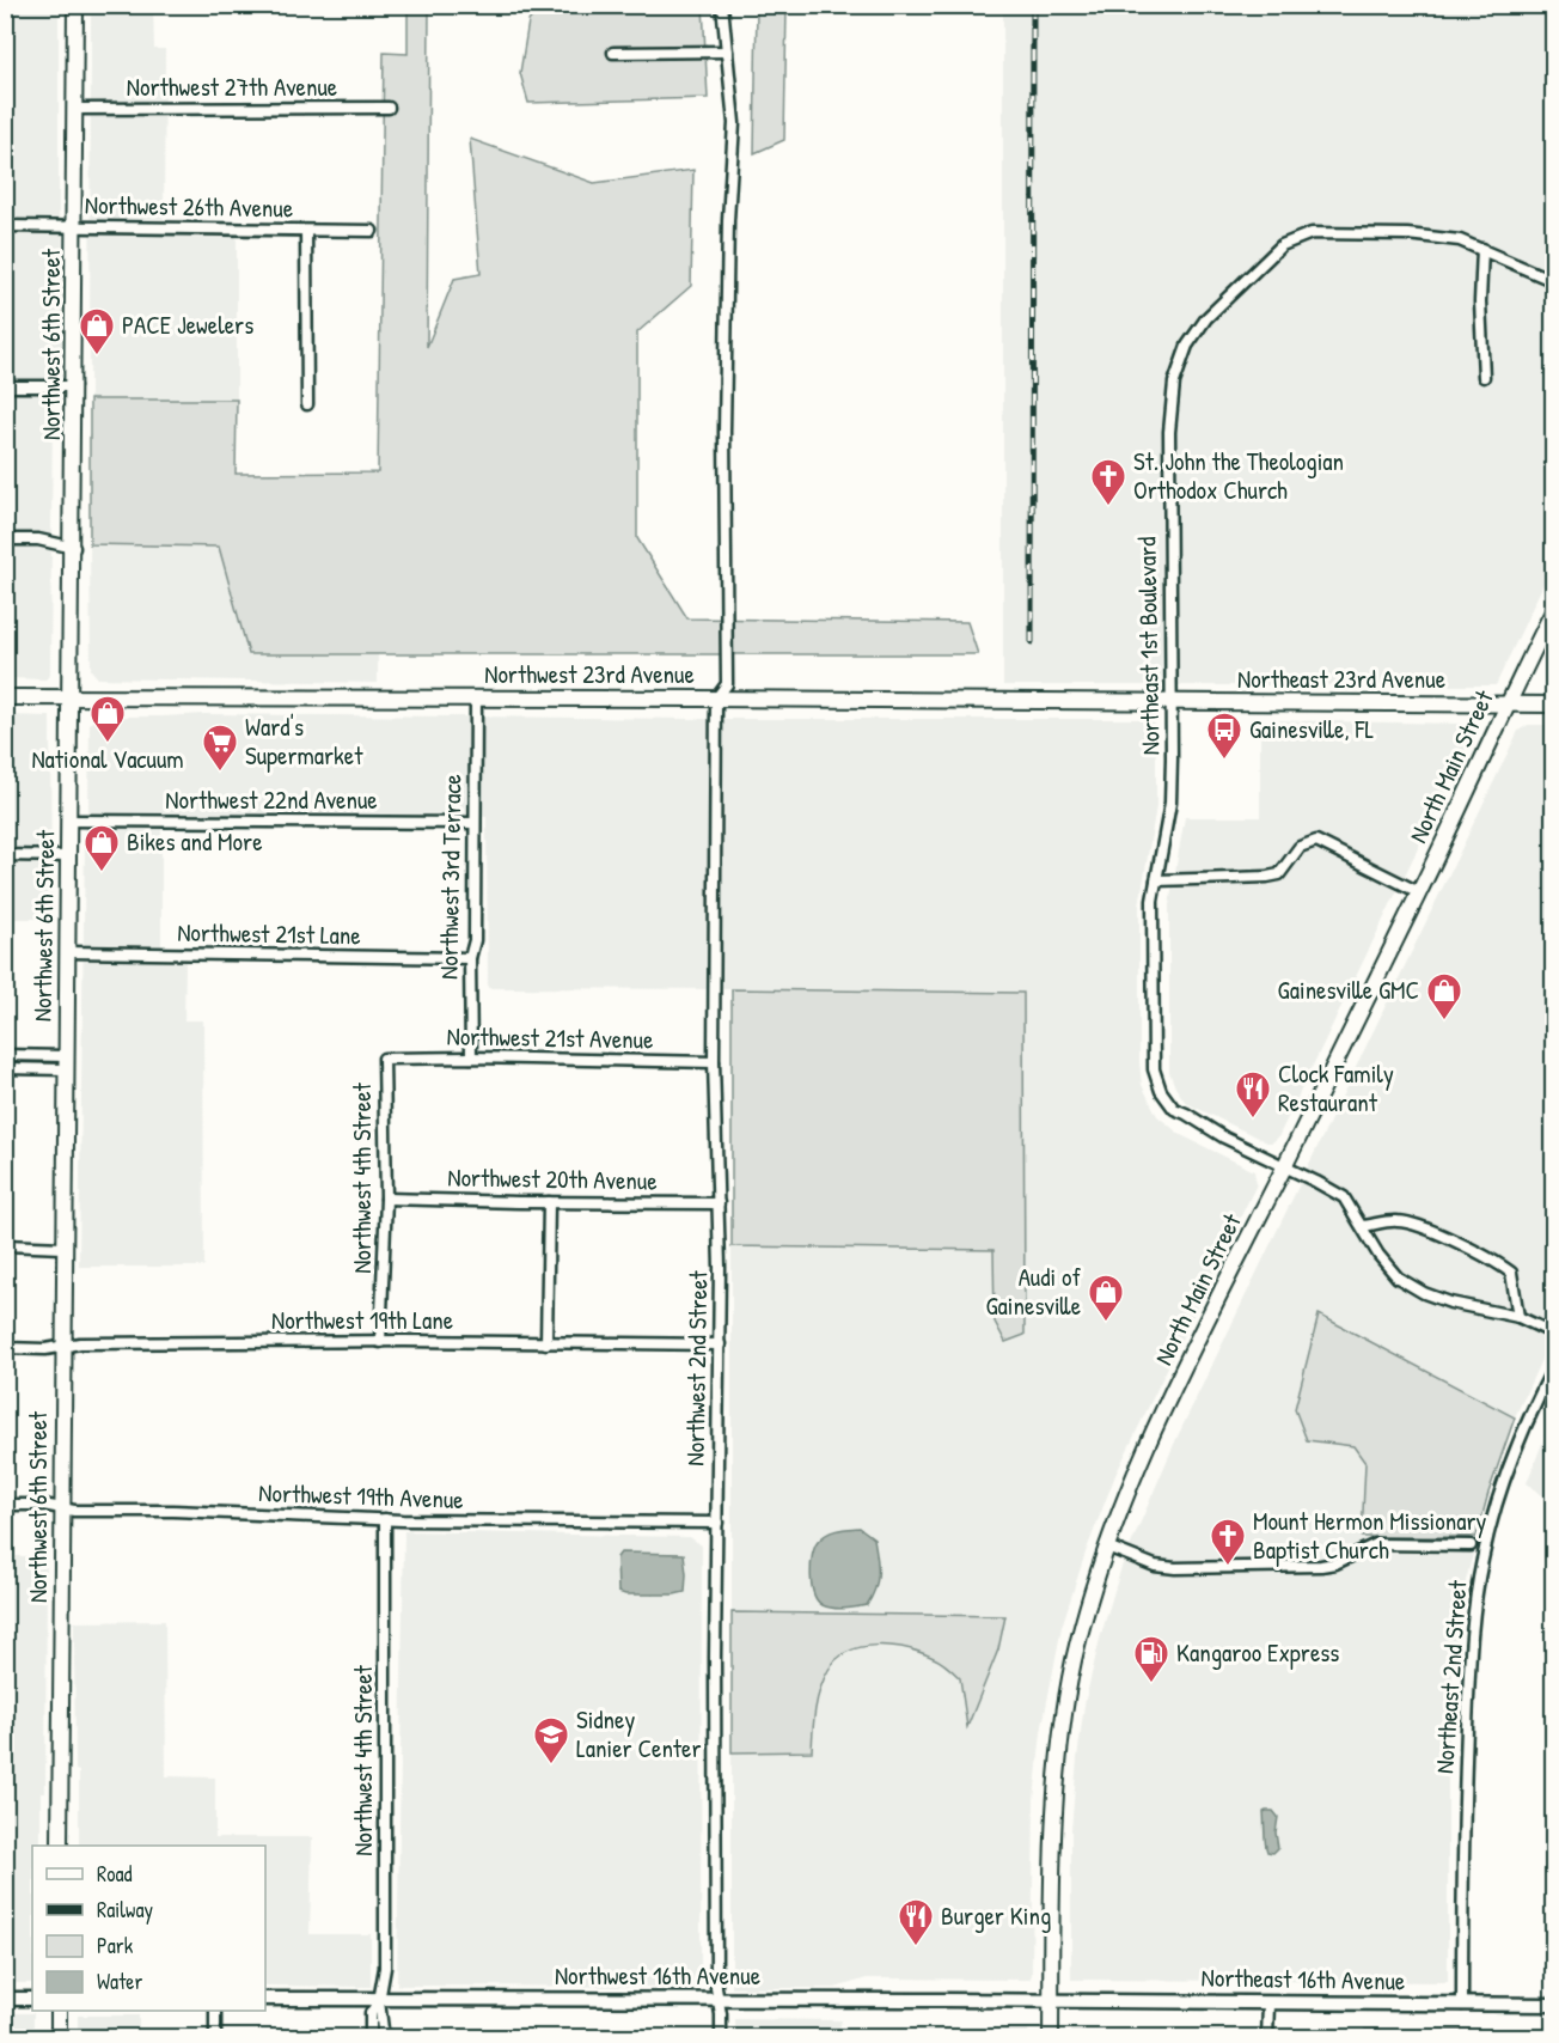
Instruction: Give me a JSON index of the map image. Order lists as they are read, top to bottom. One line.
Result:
{"streets":{"main road":["Northwest 6th Street","Northwest 23rd Avenue","Northeast 23rd Avenue","North Main Street"],"street":["Northwest 27th Avenue","Northwest 26th Avenue","Northeast 1st Boulevard","Northwest 22nd Avenue","Northwest 3rd Terrace","Northwest 21st Lane","Northwest 21st Avenue","Northwest 4th Street","Northwest 20th Avenue","Northwest 19th Lane","Northwest 2nd Street","Northwest 19th Avenue","Northeast 2nd Street","Northwest 16th Avenue","Northeast 16th Avenue"]},"crossings":[["Northwest 27th Avenue","Northwest 6th Street"],["Northwest 26th Avenue","Northwest 6th Street"],["Northwest 6th Street","Northwest 23rd Avenue"],["Northwest 6th Street","Northwest 22nd Avenue"],["Northwest 6th Street","Northwest 21st Lane"],["Northwest 6th Street","Northwest 19th Lane"],["Northwest 6th Street","Northwest 19th Avenue"],["Northeast 1st Boulevard","Northwest 23rd Avenue"],["Northeast 1st Boulevard","Northeast 23rd Avenue"],["Northeast 1st Boulevard","North Main Street"],["Northwest 23rd Avenue","Northeast 23rd Avenue"],["Northwest 23rd Avenue","Northwest 3rd Terrace"],["Northwest 23rd Avenue","Northwest 2nd Street"],["Northeast 23rd Avenue","North Main Street"],["North Main Street","Northwest 16th Avenue"],["North Main Street","Northeast 16th Avenue"],["Northwest 22nd Avenue","Northwest 3rd Terrace"],["Northwest 3rd Terrace","Northwest 21st Lane"],["Northwest 3rd Terrace","Northwest 21st Avenue"],["Northwest 21st Avenue","Northwest 4th Street"],["Northwest 21st Avenue","Northwest 2nd Street"],["Northwest 4th Street","Northwest 20th Avenue"],["Northwest 4th Street","Northwest 19th Lane"],["Northwest 4th Street","Northwest 19th Avenue"],["Northwest 4th Street","Northwest 16th Avenue"],["Northwest 20th Avenue","Northwest 2nd Street"],["Northwest 19th Lane","Northwest 2nd Street"],["Northwest 2nd Street","Northwest 19th Avenue"],["Northwest 2nd Street","Northwest 16th Avenue"],["Northeast 2nd Street","Northeast 16th Avenue"],["Northwest 16th Avenue","Northeast 16th Avenue"]],"places":{"shop":["PACE Jewelers","National Vacuum","Bikes and More","Gainesville GMC","Audi of Gainesville"],"church":["St. John the Theologian Orthodox Church","Mount Hermon Missionary Baptist Church"],"bus stop":["Gainesville, FL"],"supermarket":["Ward's Supermarket"],"restaurant":["Clock Family Restaurant","Burger King"],"fuel station":["Kangaroo Express"],"school or university":["Sidney Lanier Center"]},"legend":["Road","Railway","Park","Water"]}
